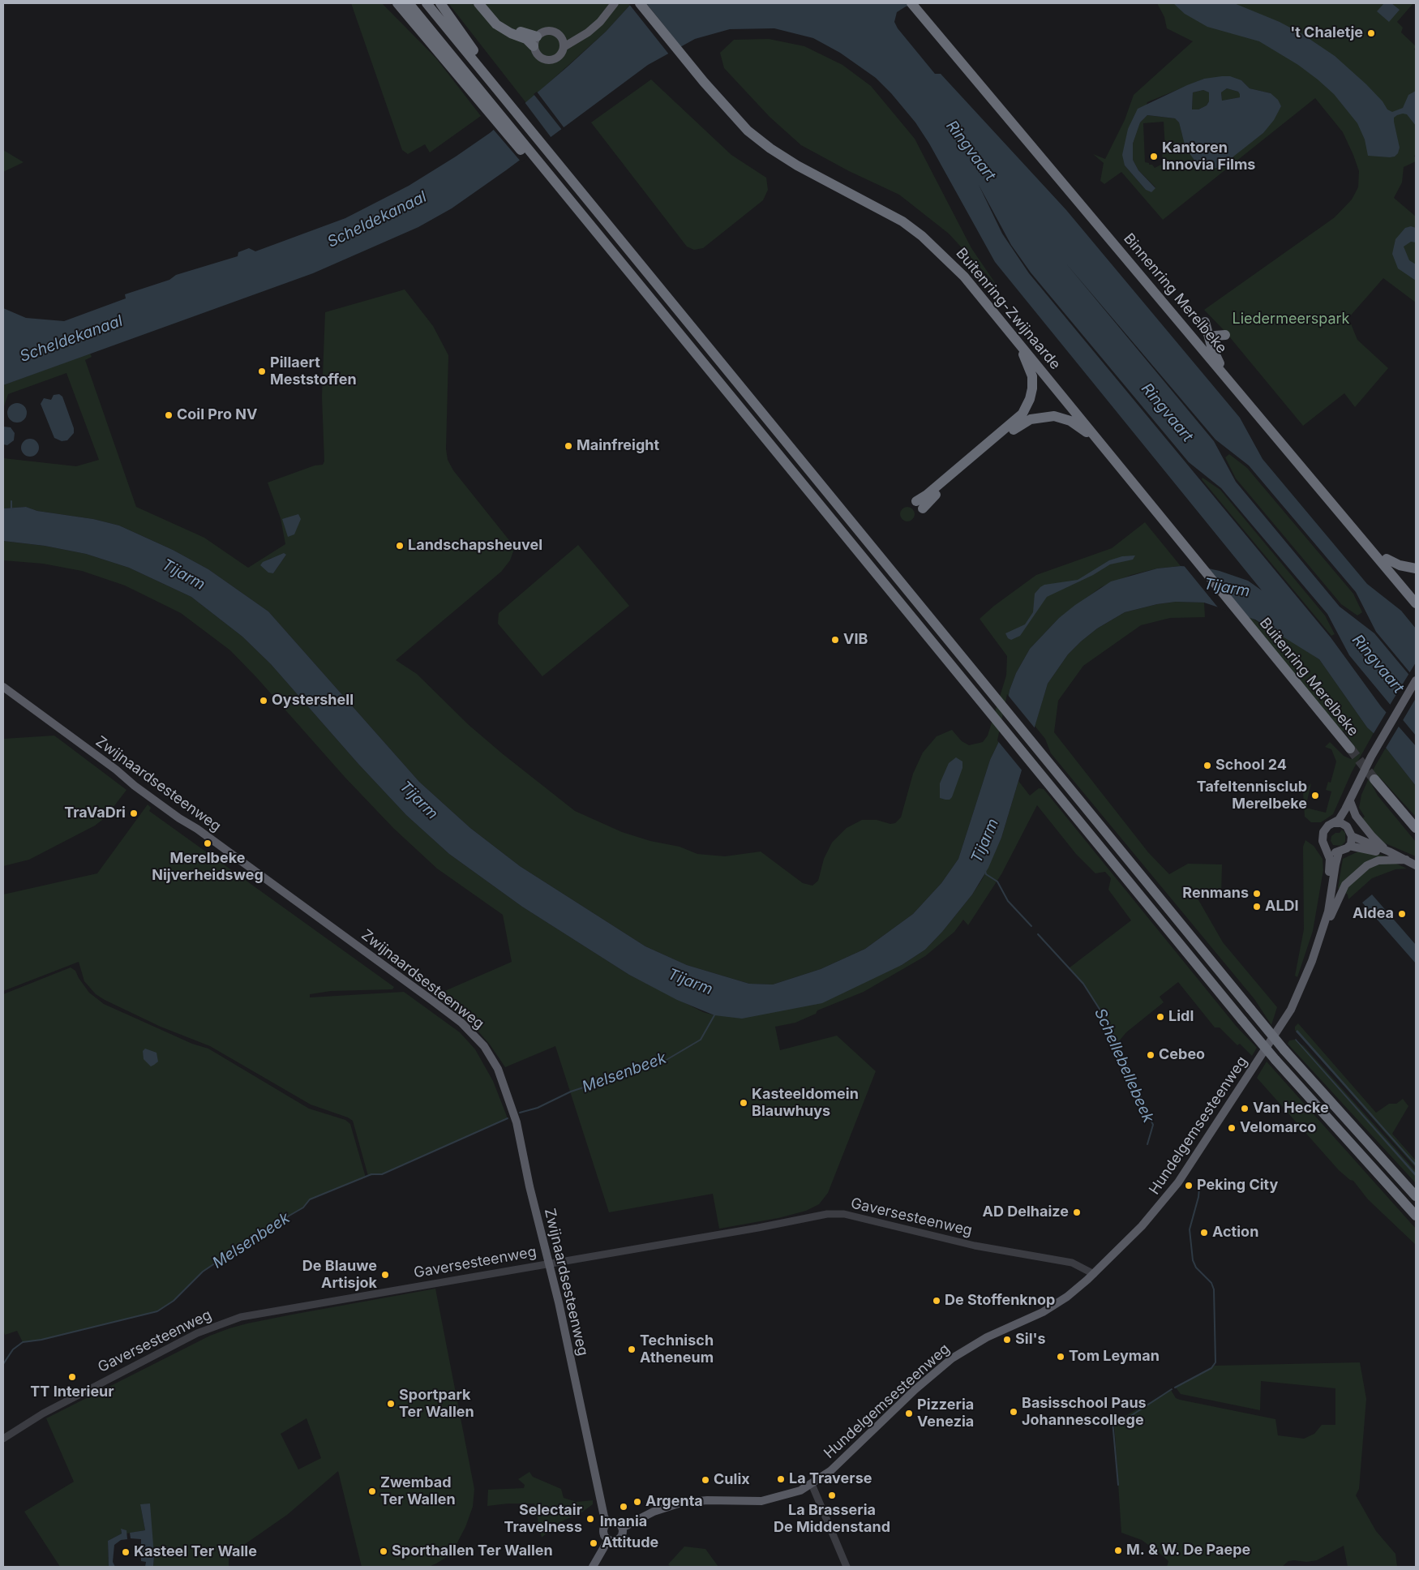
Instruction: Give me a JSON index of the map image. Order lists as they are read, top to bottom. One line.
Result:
{"streets":{"highway":["Binnenring Merelbeke","Buitenring-Zwijnaarde","Buitenring Merelbeke"],"main road":["Zwijnaardsesteenweg","Hundelgemsesteenweg"],"street":["Gaversesteenweg"]},"crossings":[["Buitenring-Zwijnaarde","Buitenring Merelbeke"],["Zwijnaardsesteenweg","Hundelgemsesteenweg"],["Zwijnaardsesteenweg","Gaversesteenweg"],["Hundelgemsesteenweg","Gaversesteenweg"]],"water":["Ringvaart","Scheldekanaal","Tijarm","Schellebellebeek","Melsenbeek"],"parks":["Liedermeerspark"],"places":["'t Chaletje","Kantoren Innovia Films","Pillaert Meststoffen","Coil Pro NV","Mainfreight","Landschapsheuvel","VIB","Oystershell","School 24","Tafeltennisclub Merelbeke","TraVaDri","Merelbeke Nijverheidsweg","Renmans","ALDI","Aldea","Lidl","Cebeo","Kasteeldomein Blauwhuys","Van Hecke","Velomarco","Peking City","AD Delhaize","Action","De Blauwe Artisjok","De Stoffenknop","Sil's","Technisch Atheneum","Tom Leyman","TT Interieur","Sportpark Ter Wallen","Basisschool Paus Johannescollege","Pizzeria Venezia","La Traverse","Culix","Zwembad Ter Wallen","La Brasseria De Middenstand","Argenta","Imania","Selectair Travelness","Attitude","M. & W. De Paepe","Sporthallen Ter Wallen","Kasteel Ter Walle"]}
